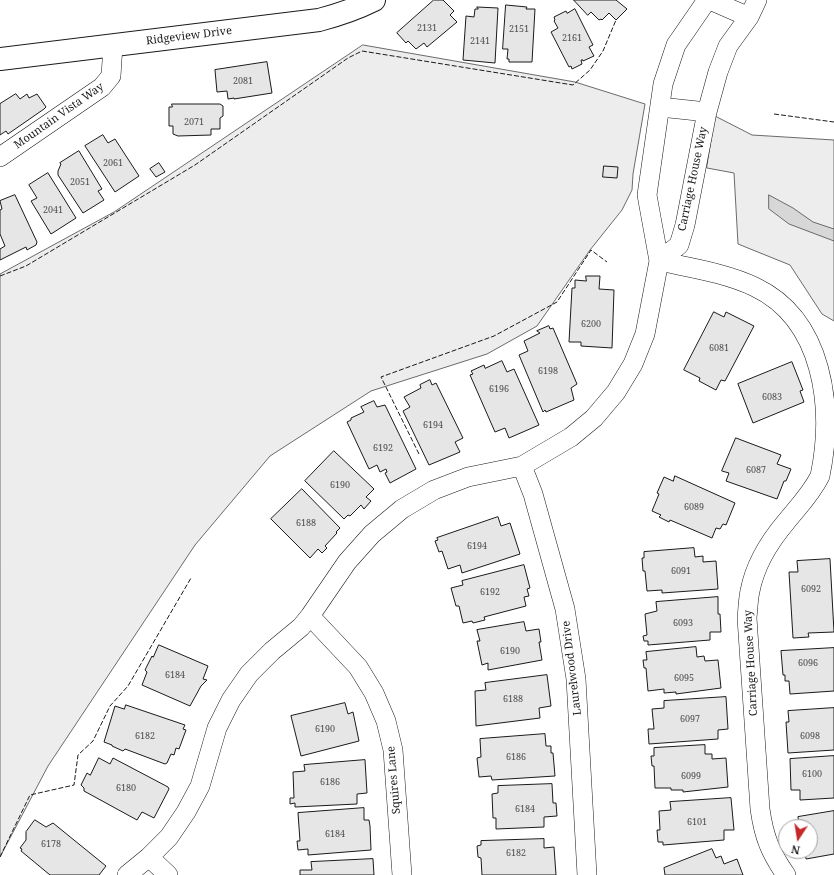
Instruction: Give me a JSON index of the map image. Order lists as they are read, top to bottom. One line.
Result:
{"streets":{"street":["Ridgeview Drive","Mountain Vista Way","Carriage House Way","Laurelwood Drive","Squires Lane"]},"crossings":[["Ridgeview Drive","Mountain Vista Way"]],"house_numbers":["2131","2151","2161","2141","2081","2071","2061","2051","2041","6200","6081","6198","6196","6083","6194","6192","6087","6190","6089","6188","6194","6091","6092","6192","6093","6190","6096","6184","6095","6188","6097","6190","6182","6098","6186","6100","6099","6186","6180","6184","6101","6184","6178","6182"],"north":"bottom"}
